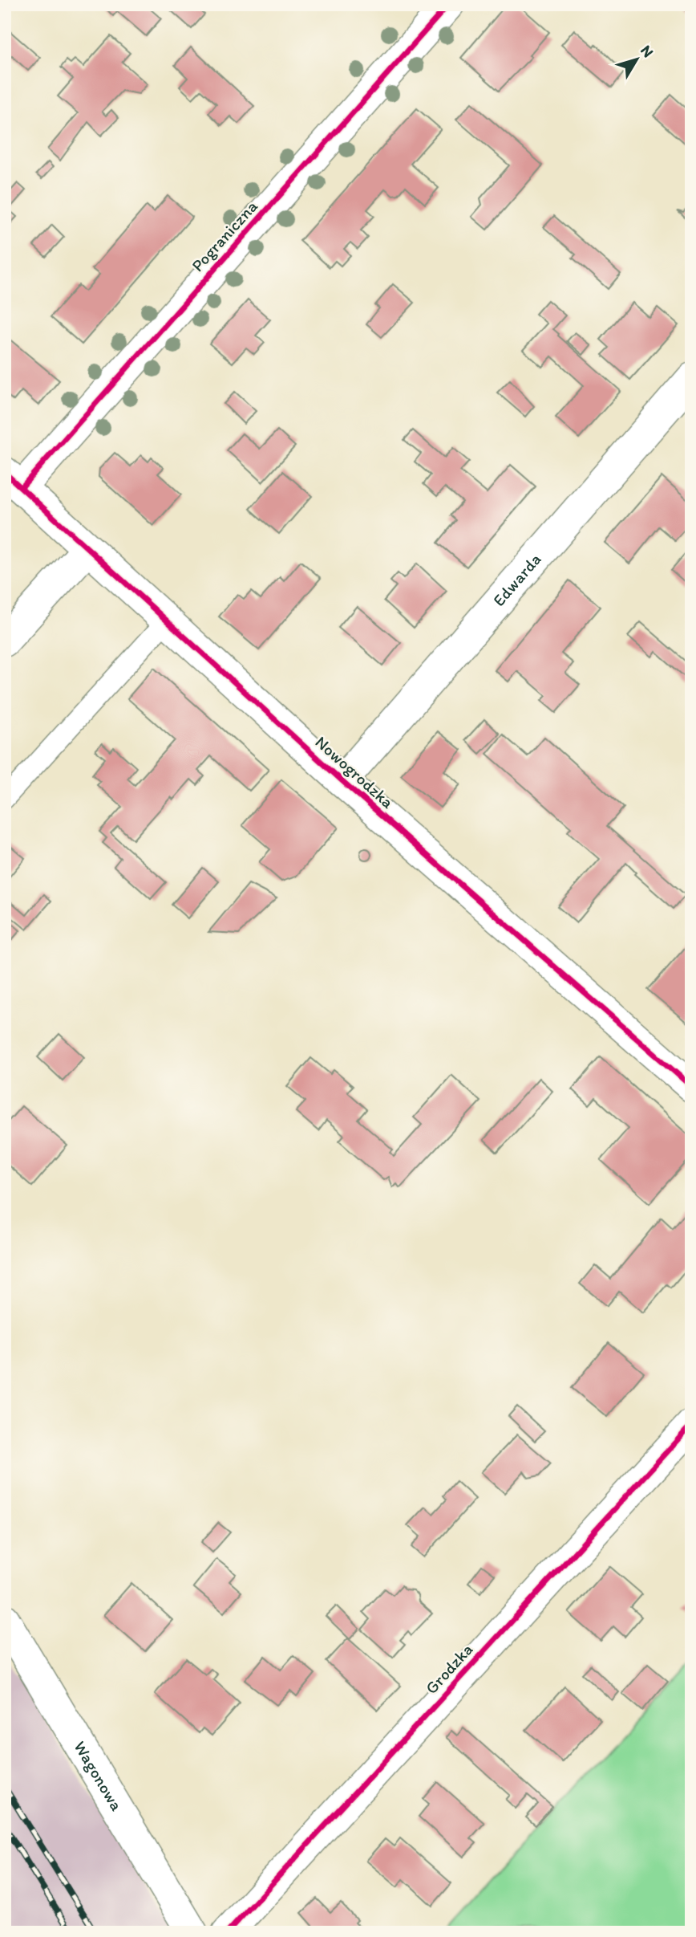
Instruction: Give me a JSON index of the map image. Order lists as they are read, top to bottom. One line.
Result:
{"streets":{"street":["Pograniczna","Edwarda","Nowogrodzka","Grodzka","Wagonowa"]},"crossings":[["Pograniczna","Nowogrodzka"],["Edwarda","Nowogrodzka"]],"north":"top right"}
